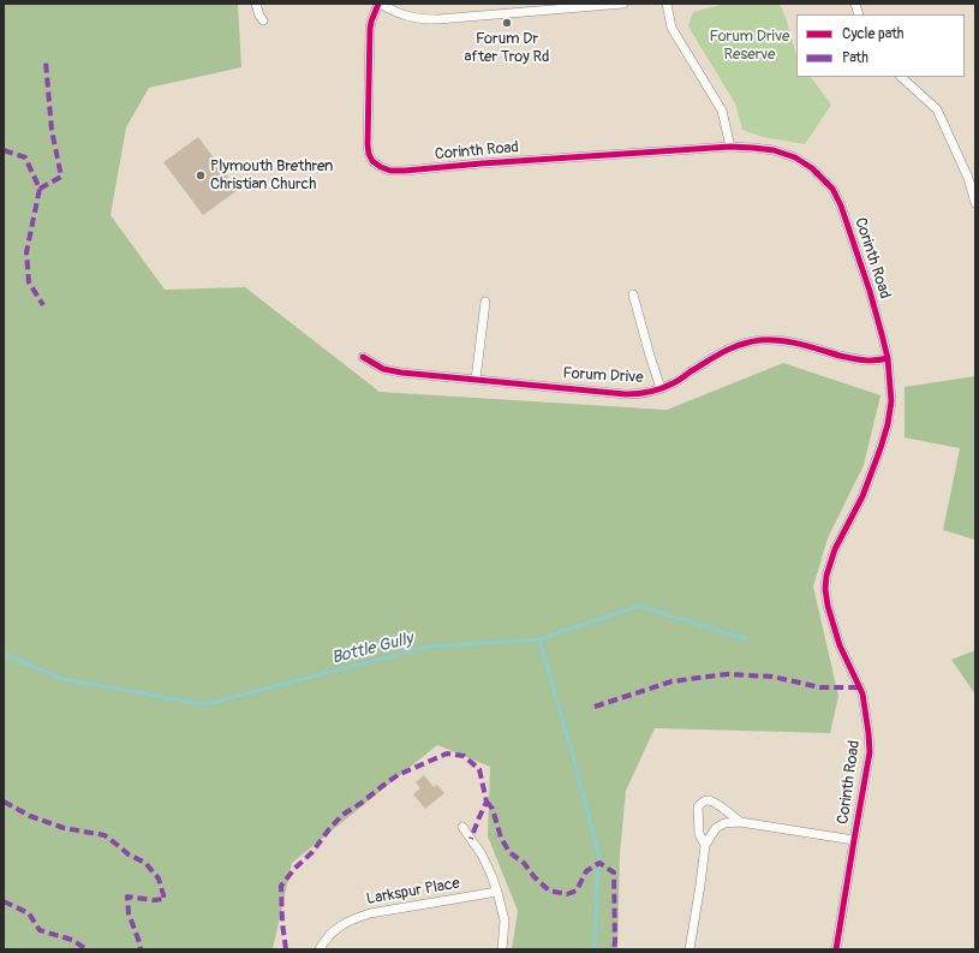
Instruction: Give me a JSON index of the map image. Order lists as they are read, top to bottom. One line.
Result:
{"streets":{"street":["Corinth Road","Forum Drive","Larkspur Place"]},"crossings":[["Corinth Road","Forum Drive"]],"water":["Bottle Gully"],"parks":["Forum Drive Reserve"],"places":["Forum Dr after Troy Rd","Plymouth Brethren Christian Church"],"legend":["Cycle path","Path"]}
